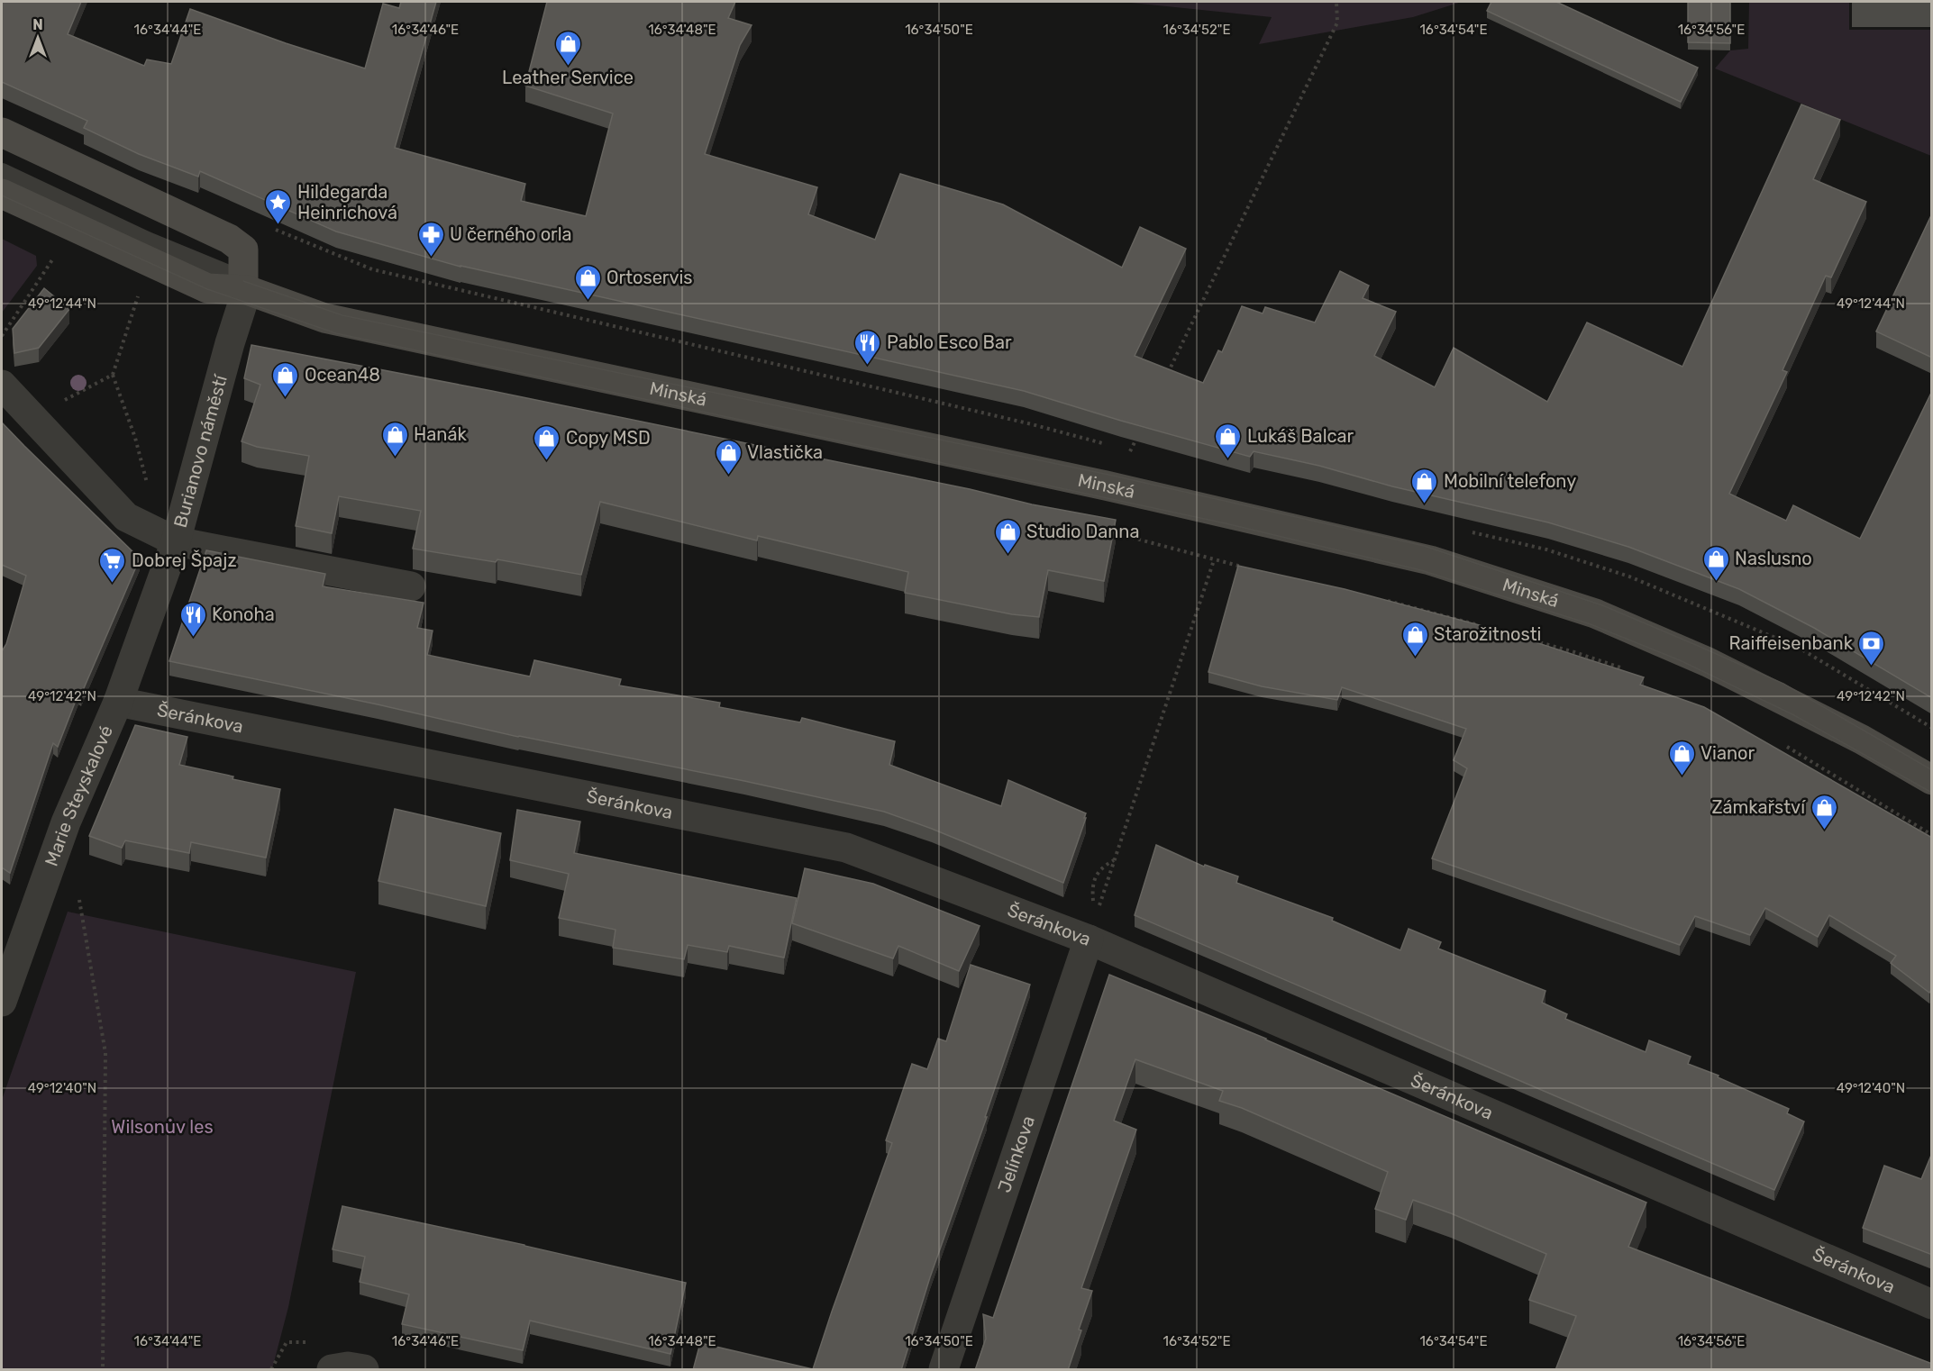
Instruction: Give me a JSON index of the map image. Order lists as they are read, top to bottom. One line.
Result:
{"streets":{"street":["Minská","Burianovo náměstí","Šeránkova","Marie Steyskalové","Jelínkova"]},"crossings":[["Minská","Burianovo náměstí"],["Burianovo náměstí","Marie Steyskalové"],["Šeránkova","Marie Steyskalové"],["Šeránkova","Jelínkova"]],"parks":["Wilsonův les"],"places":{"shop":["Leather Service","Ortoservis","Ocean48","Hanák","Lukáš Balcar","Copy MSD","Vlastička","Mobilní telefony","Studio Danna","Naslusno","Starožitnosti","Vianor","Zámkařství"],"place":["Hildegarda Heinrichová"],"pharmacy":["U černého orla"],"restaurant":["Pablo Esco Bar","Konoha"],"supermarket":["Dobrej Špajz"],"bank":["Raiffeisenbank"]},"north":"top","coordinates":["16°34'44\"E","16°34'46\"E","16°34'48\"E","16°34'50\"E","16°34'52\"E","16°34'54\"E","16°34'56\"E","49°12'44\"N","49°12'42\"N","49°12'40\"N"]}
